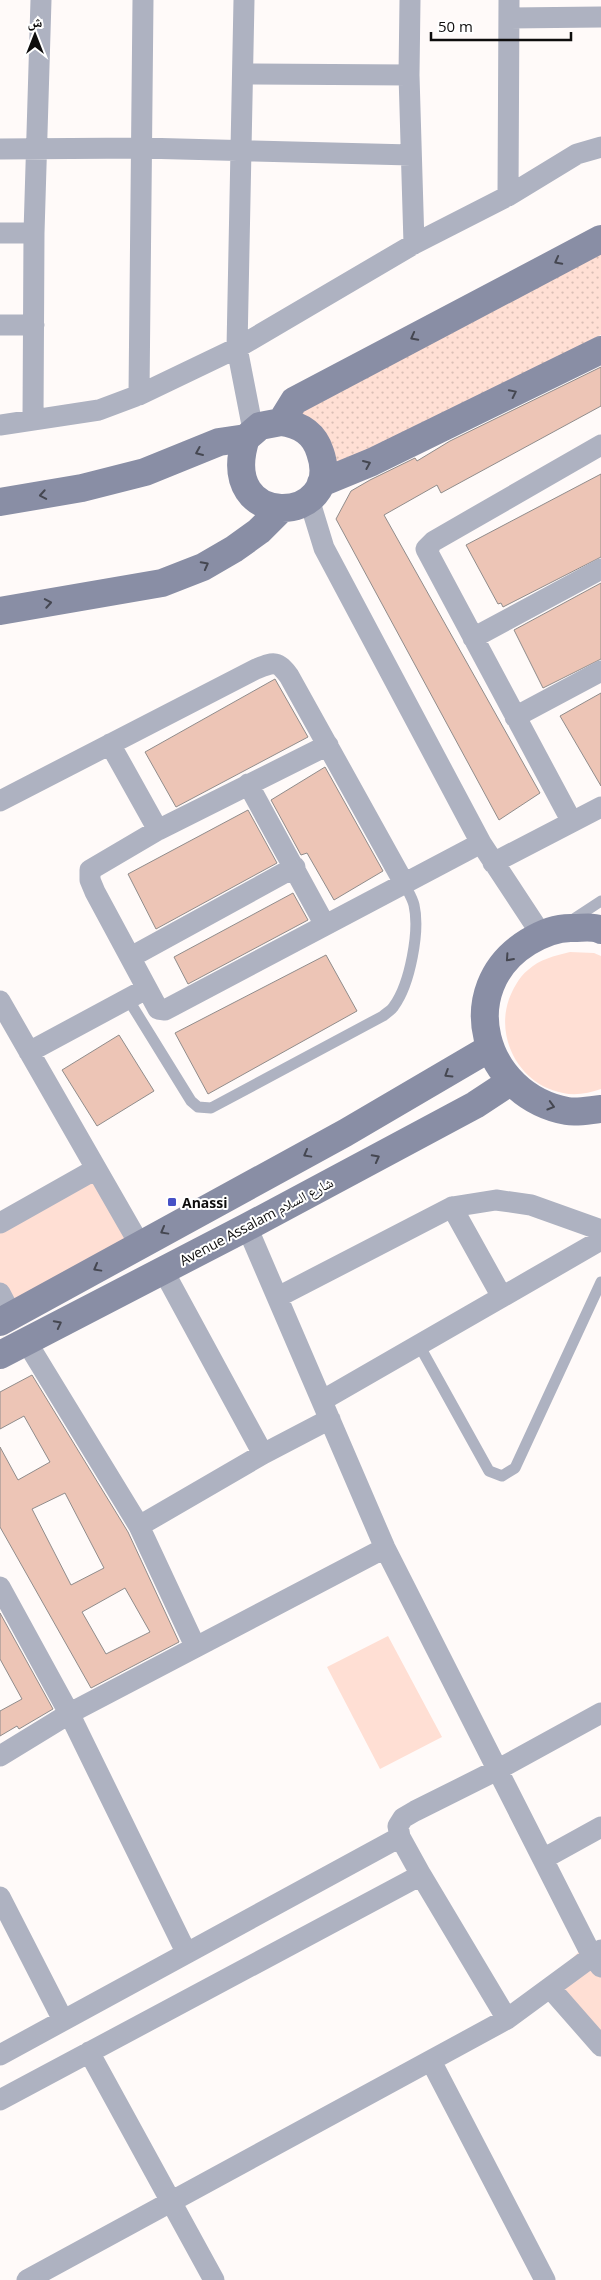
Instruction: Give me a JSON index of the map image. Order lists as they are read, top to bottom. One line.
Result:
{"streets":{"street":["Avenue Assalam شارع السلام"]},"places":{"transit":["Anassi"]},"scale_bar":"50 m","north":"top"}
